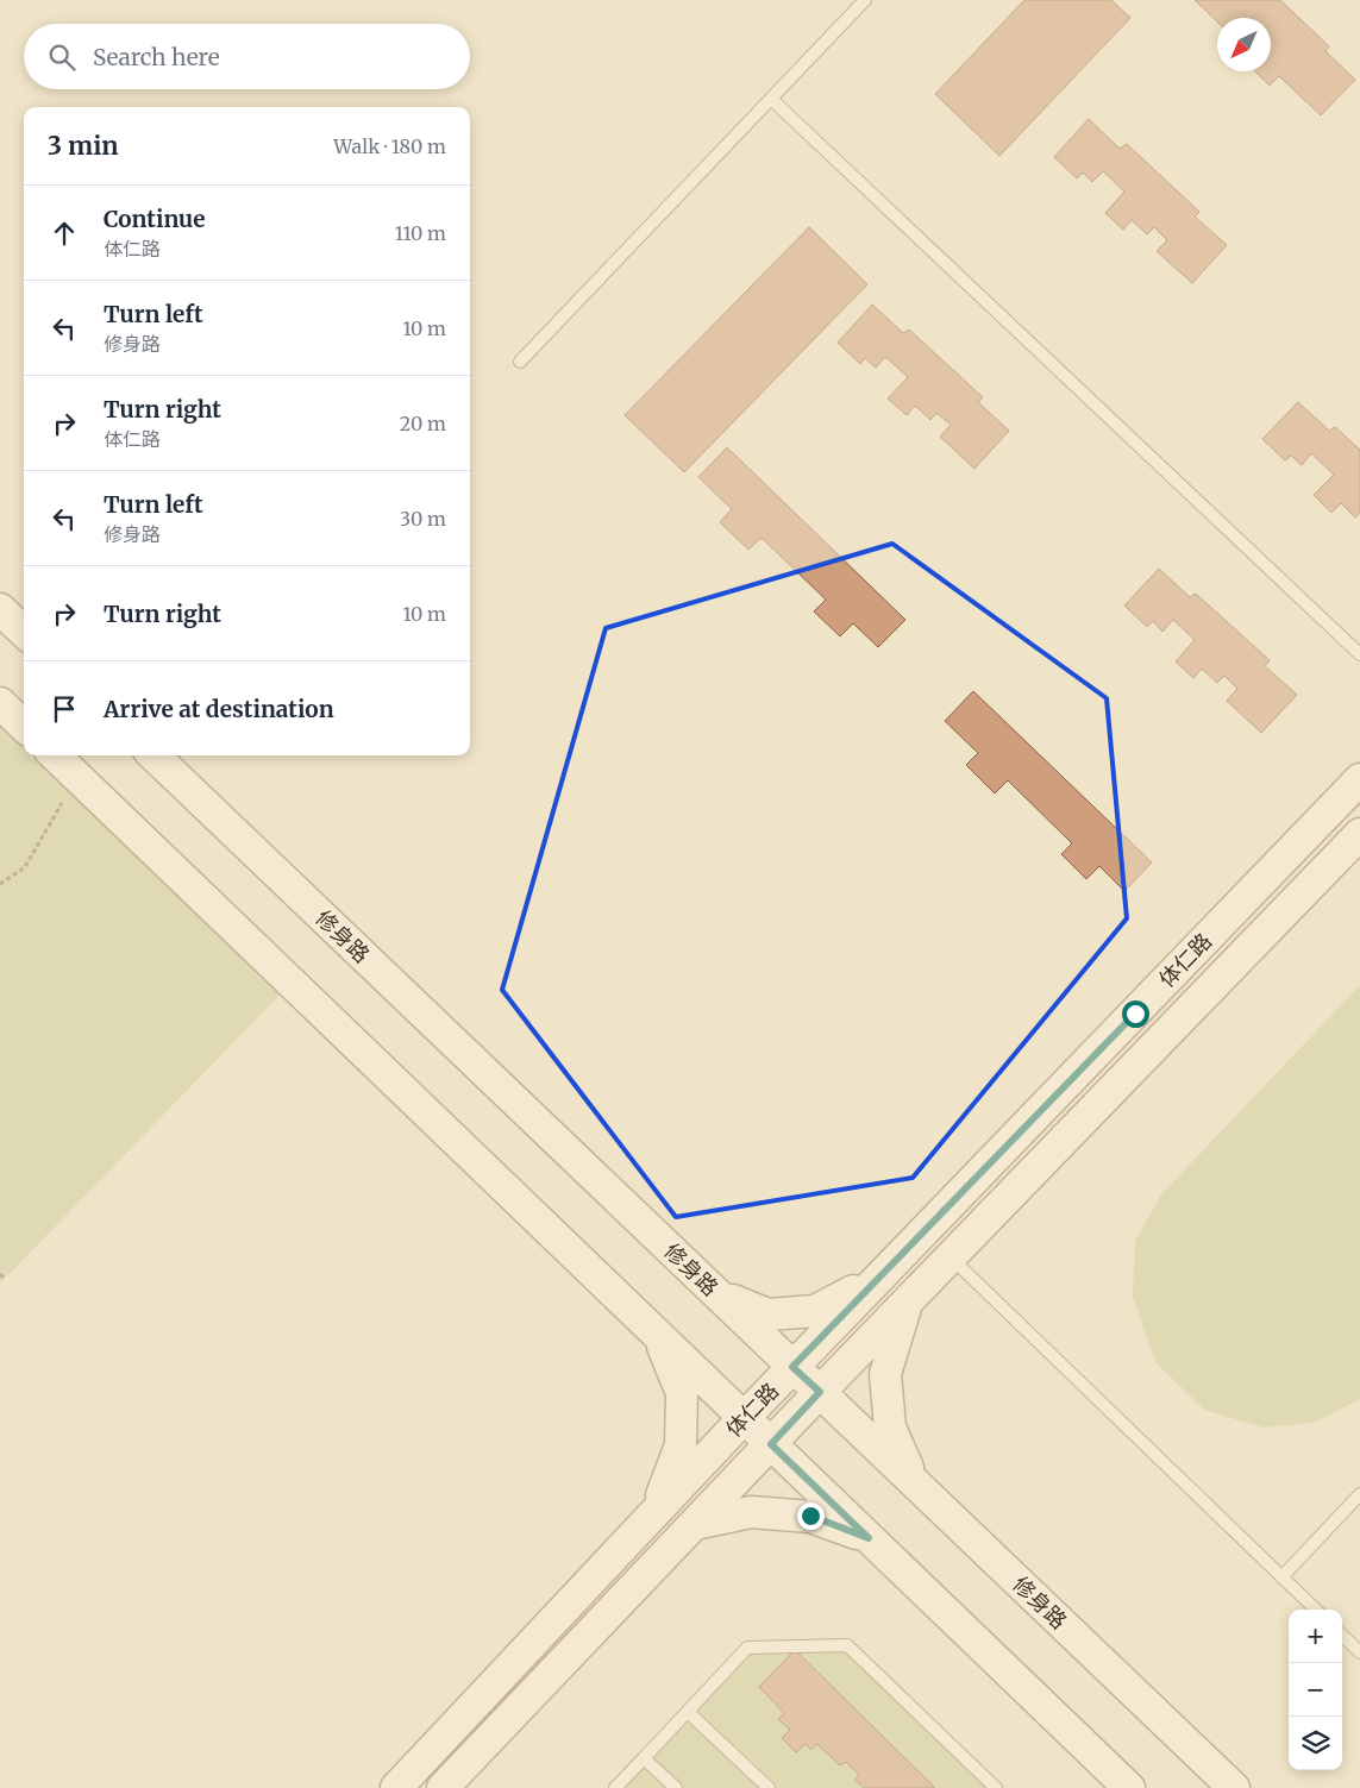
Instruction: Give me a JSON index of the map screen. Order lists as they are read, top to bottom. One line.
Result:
{"streets":{"street":["修身路","体仁路"]},"crossings":[["修身路","体仁路"]],"north":"bottom left","page":{"search":"Search here","heading":["3 min","Walk · 180 m"],"list":[["Continue","体仁路","110 m"],["Turn left","修身路","10 m"],["Turn right","体仁路","20 m"],["Turn left","修身路","30 m"],["Turn right","10 m"],"Arrive at destination"],"map_buttons":["+","−"]}}
